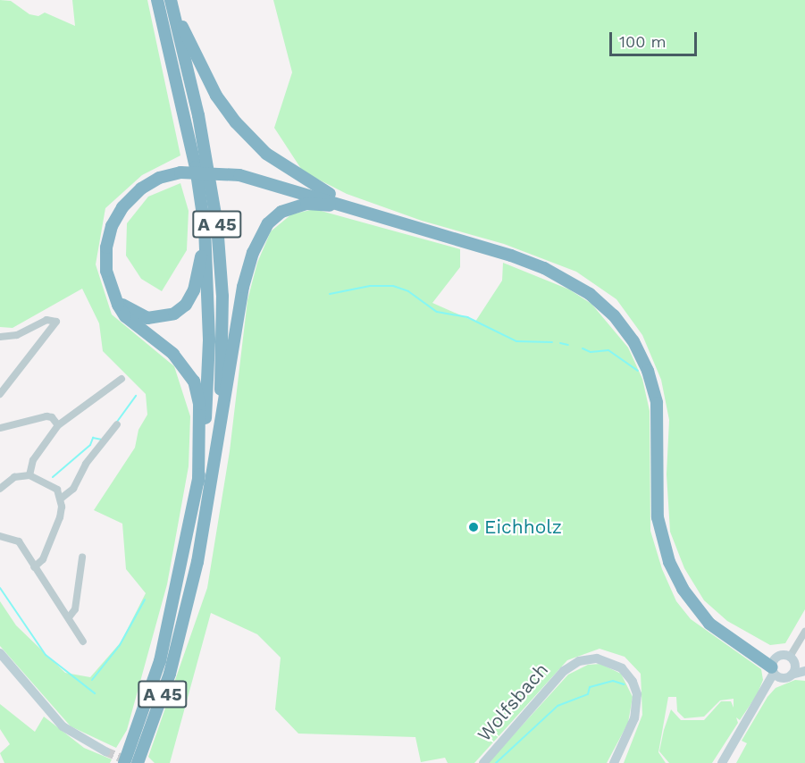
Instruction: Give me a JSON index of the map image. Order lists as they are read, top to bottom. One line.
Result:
{"streets":{"highway":["A 45"],"main road":["Wolfsbach"]},"places":["Eichholz"],"scale_bar":"100 m"}
